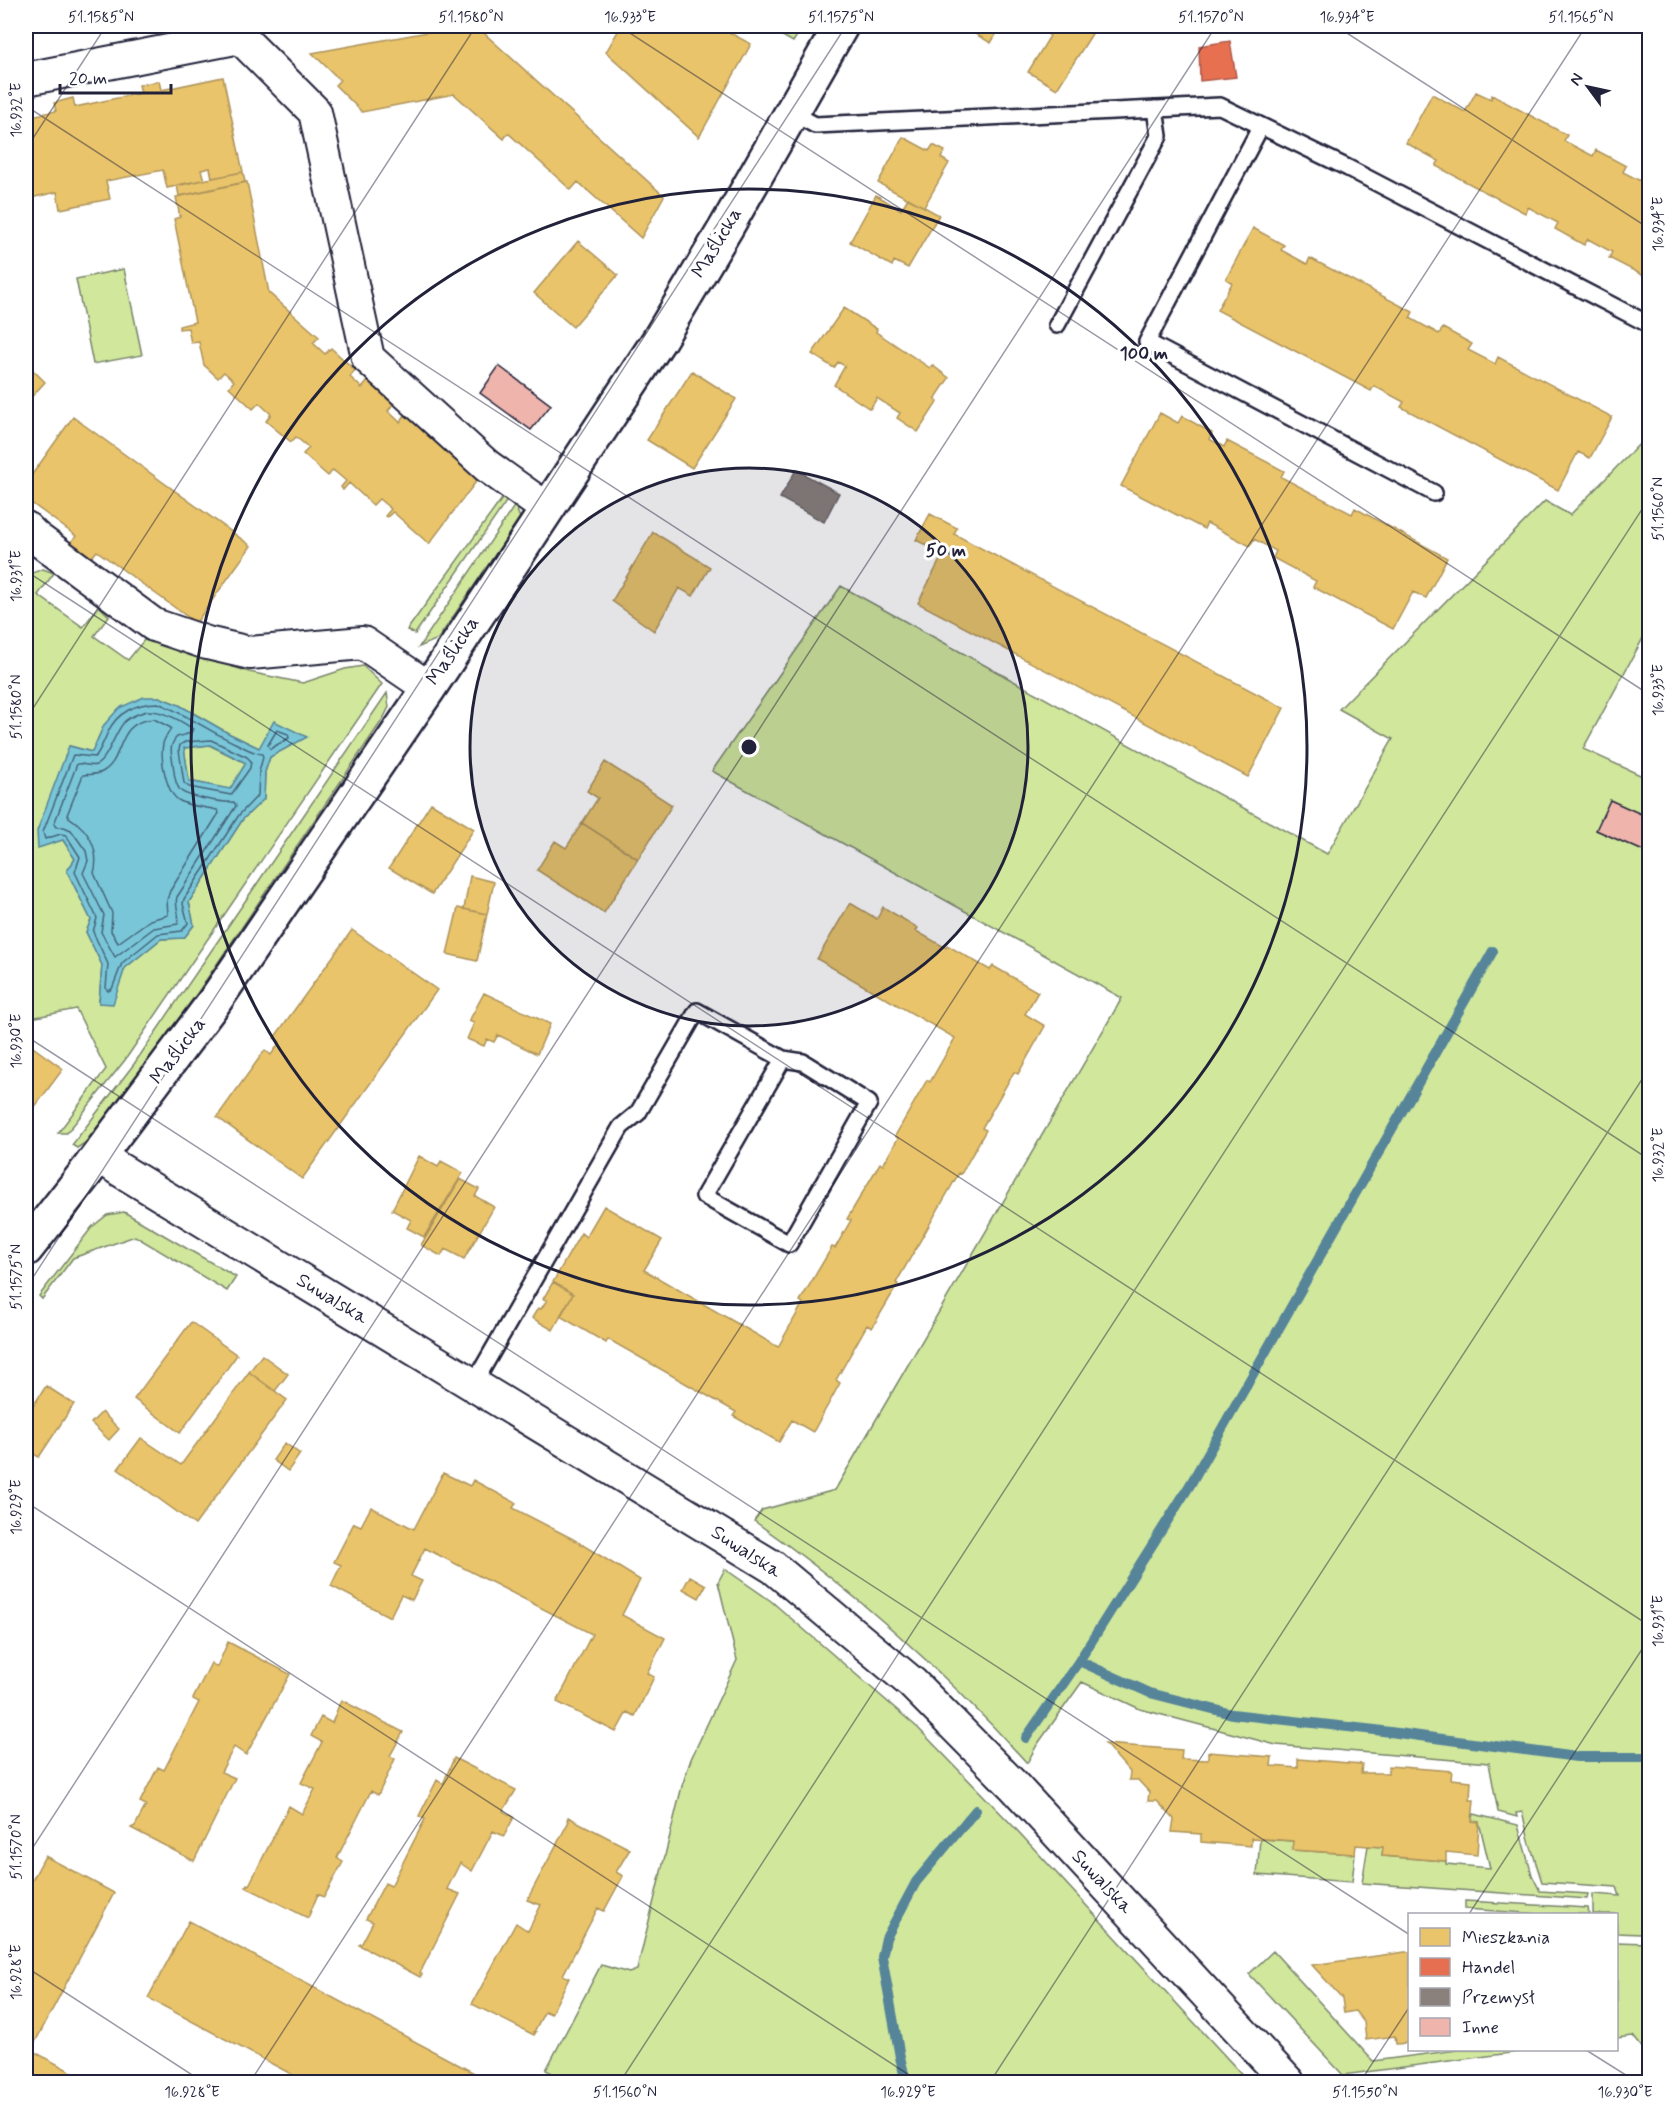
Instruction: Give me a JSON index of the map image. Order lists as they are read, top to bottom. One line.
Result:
{"streets":{"street":["Maślicka","Suwalska"]},"crossings":[["Maślicka","Suwalska"]],"legend":["Mieszkania","Handel","Przemysł","Inne"],"scale_bar":"20 m","north":"top left","coordinates":["51.1585°N","51.1580°N","16.933°E","51.1575°N","51.1570°N","16.934°E","51.1565°N","16.932°E","51.1560°N","16.931°E","16.930°E","16.929°E","16.928°E","51.1550°N"],"rings":["100 m","50 m"]}
